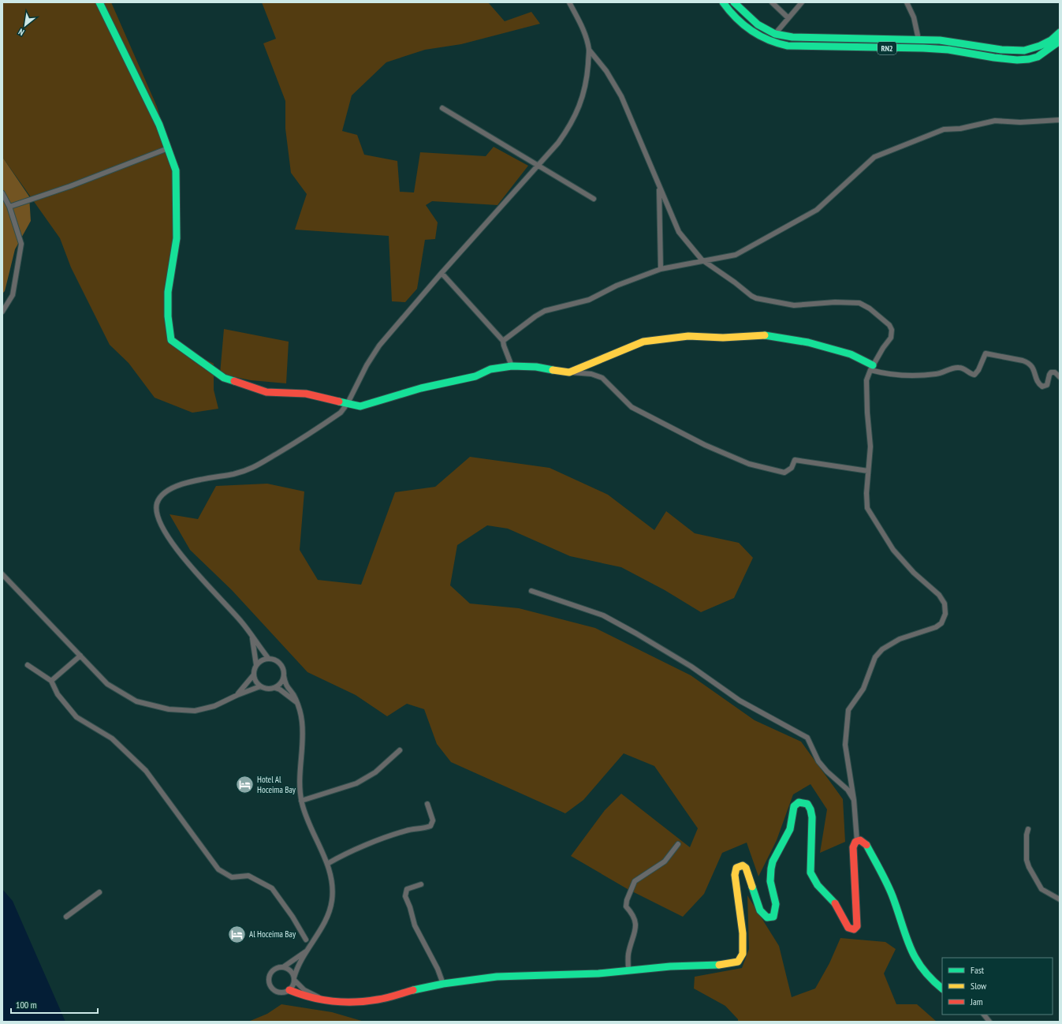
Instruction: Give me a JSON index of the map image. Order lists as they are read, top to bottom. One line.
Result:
{"streets":{"main road":["RN2"]},"places":{"hotel":["Hotel Al Hoceima Bay","Al Hoceima Bay"]},"legend":["Fast","Slow","Jam"],"scale_bar":"100 m","north":"bottom left"}
